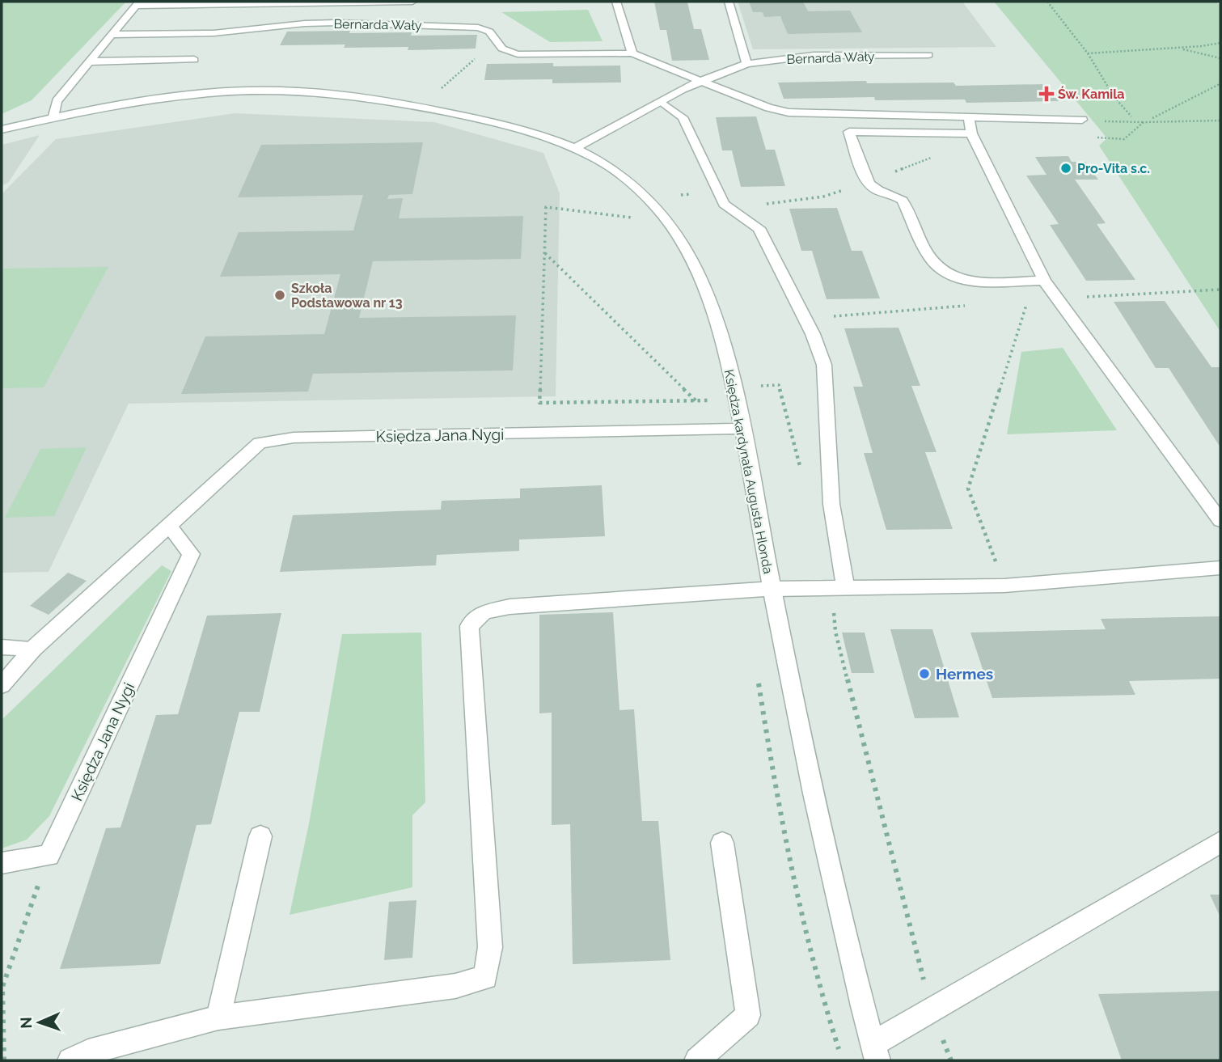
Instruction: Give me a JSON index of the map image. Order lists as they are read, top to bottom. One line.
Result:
{"streets":{"street":["Bernarda Wały","Księdza Jana Nygi","Księdza kardynała Augusta Hlonda"]},"crossings":[["Bernarda Wały","Księdza kardynała Augusta Hlonda"],["Księdza Jana Nygi","Księdza kardynała Augusta Hlonda"]],"places":{"health":["Św. Kamila"],"other":["Pro-Vita s.c.","Szkoła Podstawowa nr 13","Hermes"]},"north":"left"}
